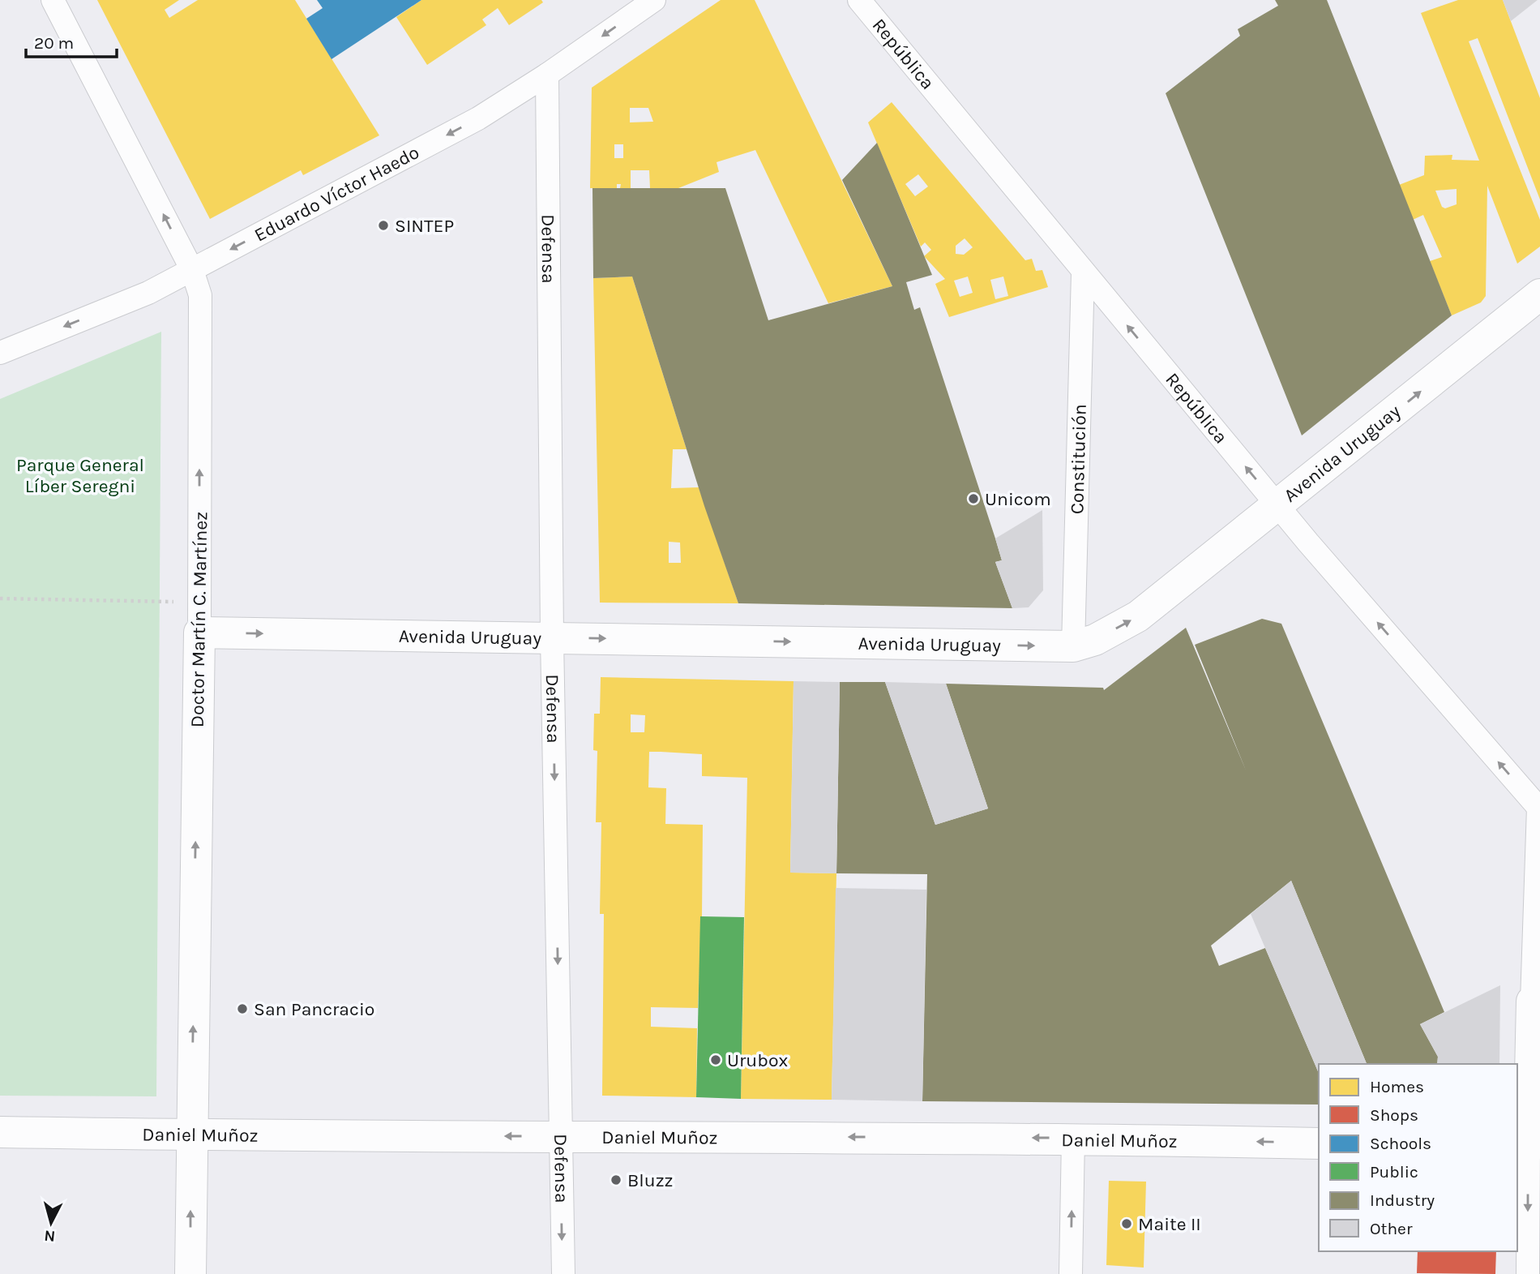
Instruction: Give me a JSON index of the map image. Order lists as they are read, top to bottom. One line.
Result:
{"streets":{"street":["República","Eduardo Víctor Haedo","Defensa","Avenida Uruguay","Constitución","Doctor Martín C. Martínez","Daniel Muñoz"]},"crossings":[["República","Avenida Uruguay"],["República","Constitución"],["Eduardo Víctor Haedo","Defensa"],["Eduardo Víctor Haedo","Doctor Martín C. Martínez"],["Defensa","Avenida Uruguay"],["Defensa","Daniel Muñoz"],["Avenida Uruguay","Constitución"],["Avenida Uruguay","Doctor Martín C. Martínez"],["Doctor Martín C. Martínez","Daniel Muñoz"]],"one_way":["República","Eduardo Víctor Haedo","Defensa","Avenida Uruguay","Doctor Martín C. Martínez","Daniel Muñoz"],"parks":["Parque General Líber Seregni"],"places":["SINTEP","Unicom","San Pancracio","Urubox","Bluzz","Maite II"],"legend":["Homes","Shops","Schools","Public","Industry","Other"],"scale_bar":"20 m","north":"bottom"}
